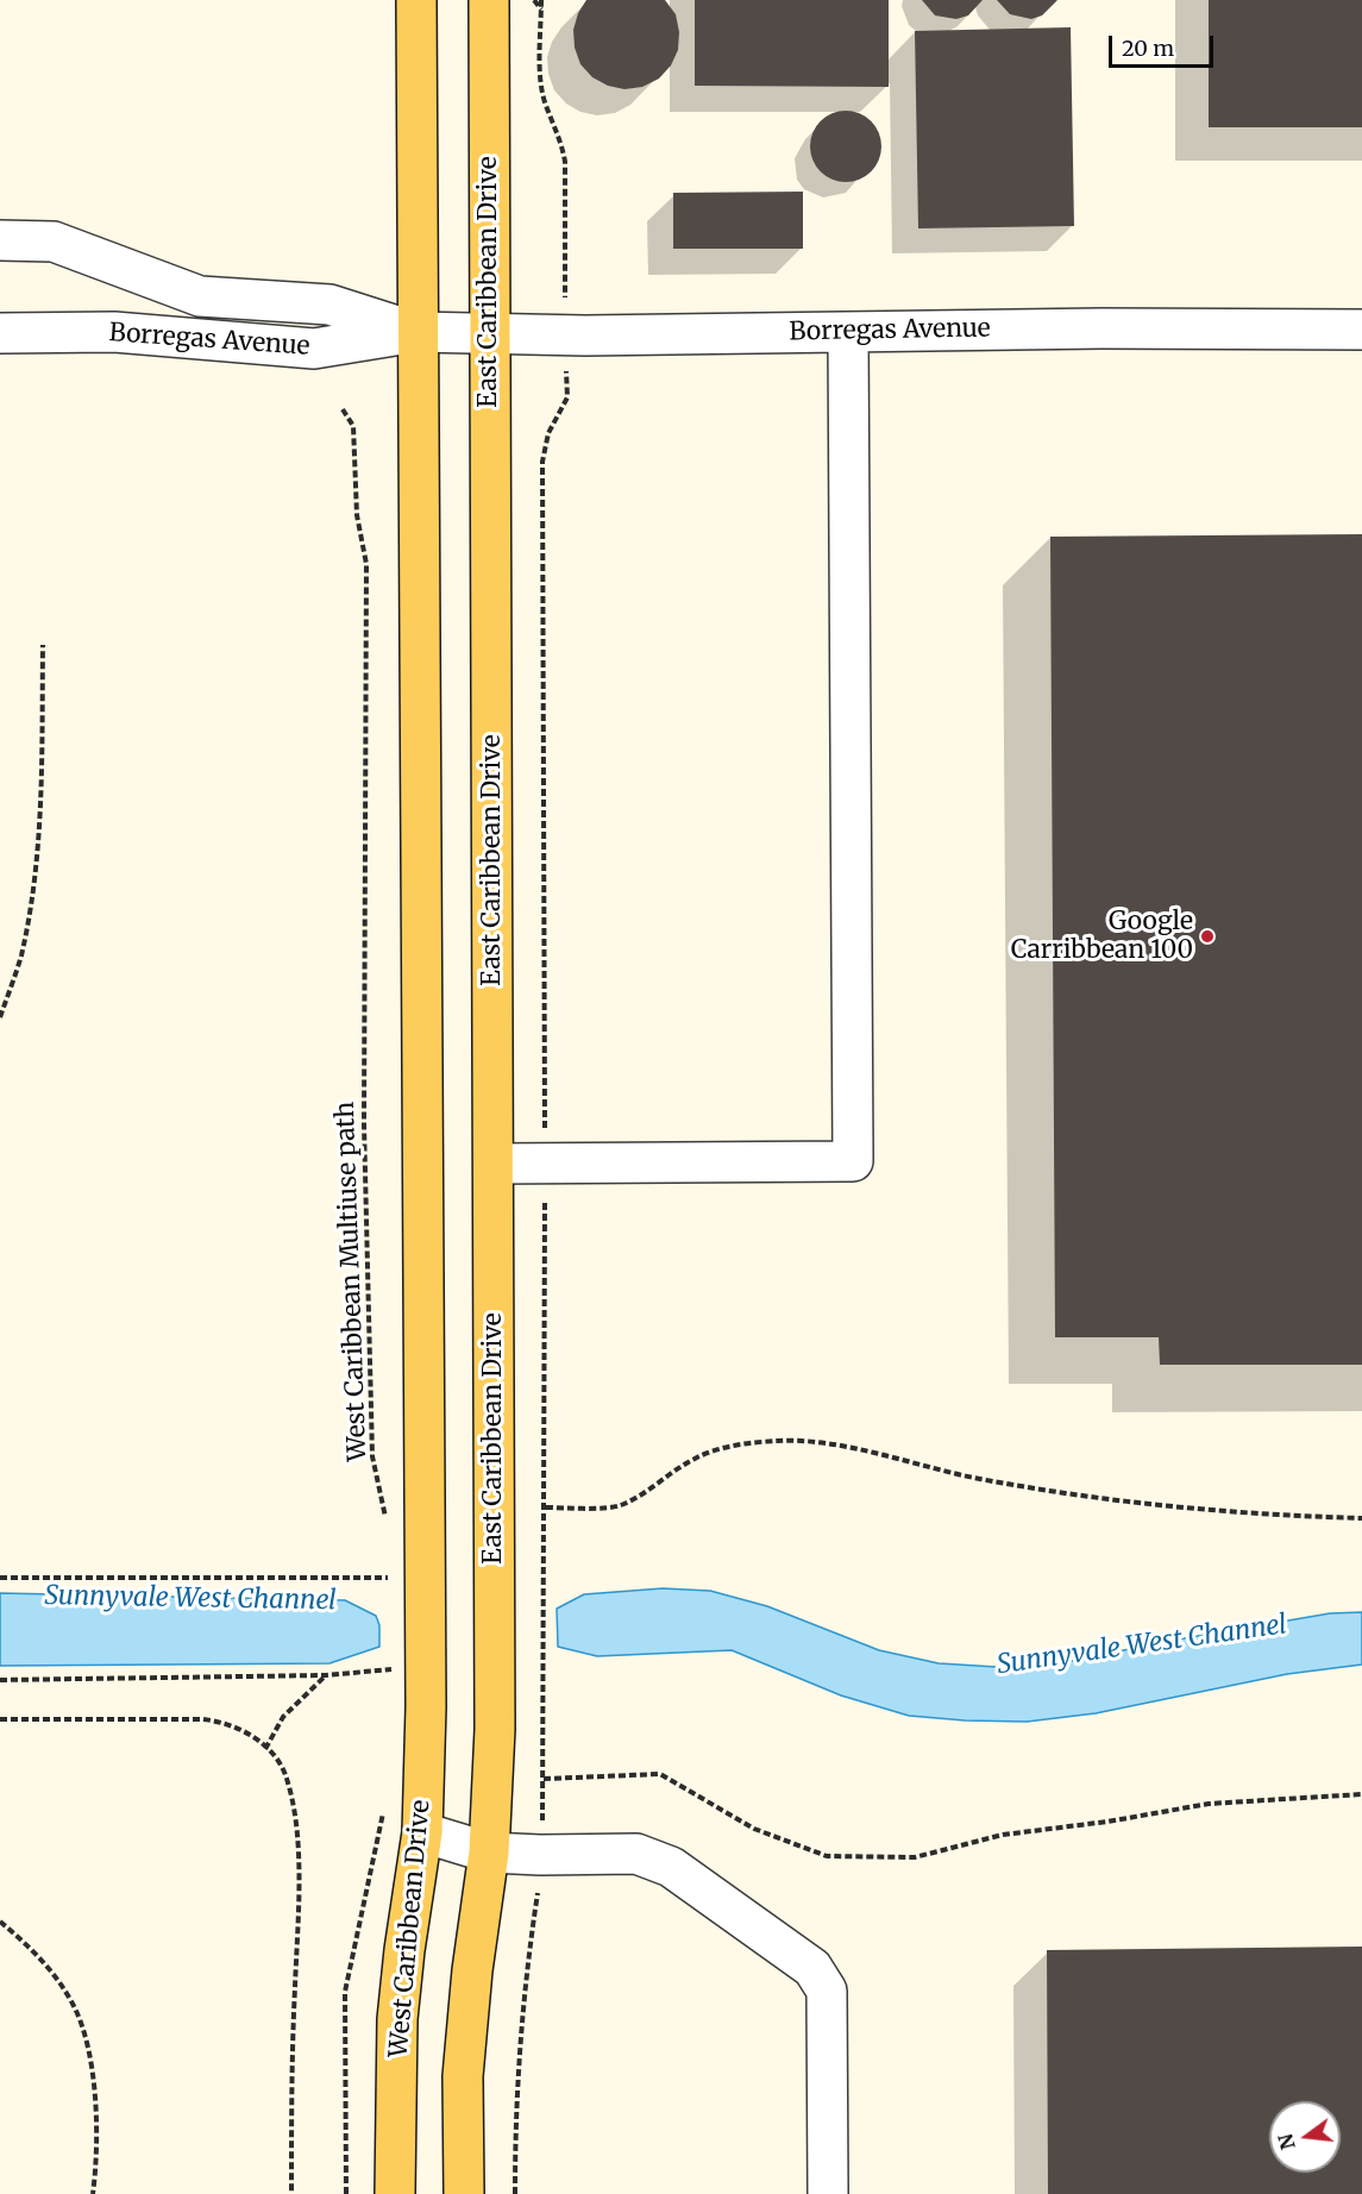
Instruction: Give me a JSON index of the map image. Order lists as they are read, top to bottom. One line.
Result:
{"streets":{"main road":["East Caribbean Drive","West Caribbean Drive"],"street":["Borregas Avenue"],"path":["West Caribbean Multiuse path"]},"crossings":[["East Caribbean Drive","Borregas Avenue"]],"water":["Sunnyvale West Channel"],"places":["Google Carribbean 100"],"scale_bar":"20 m","north":"left"}
